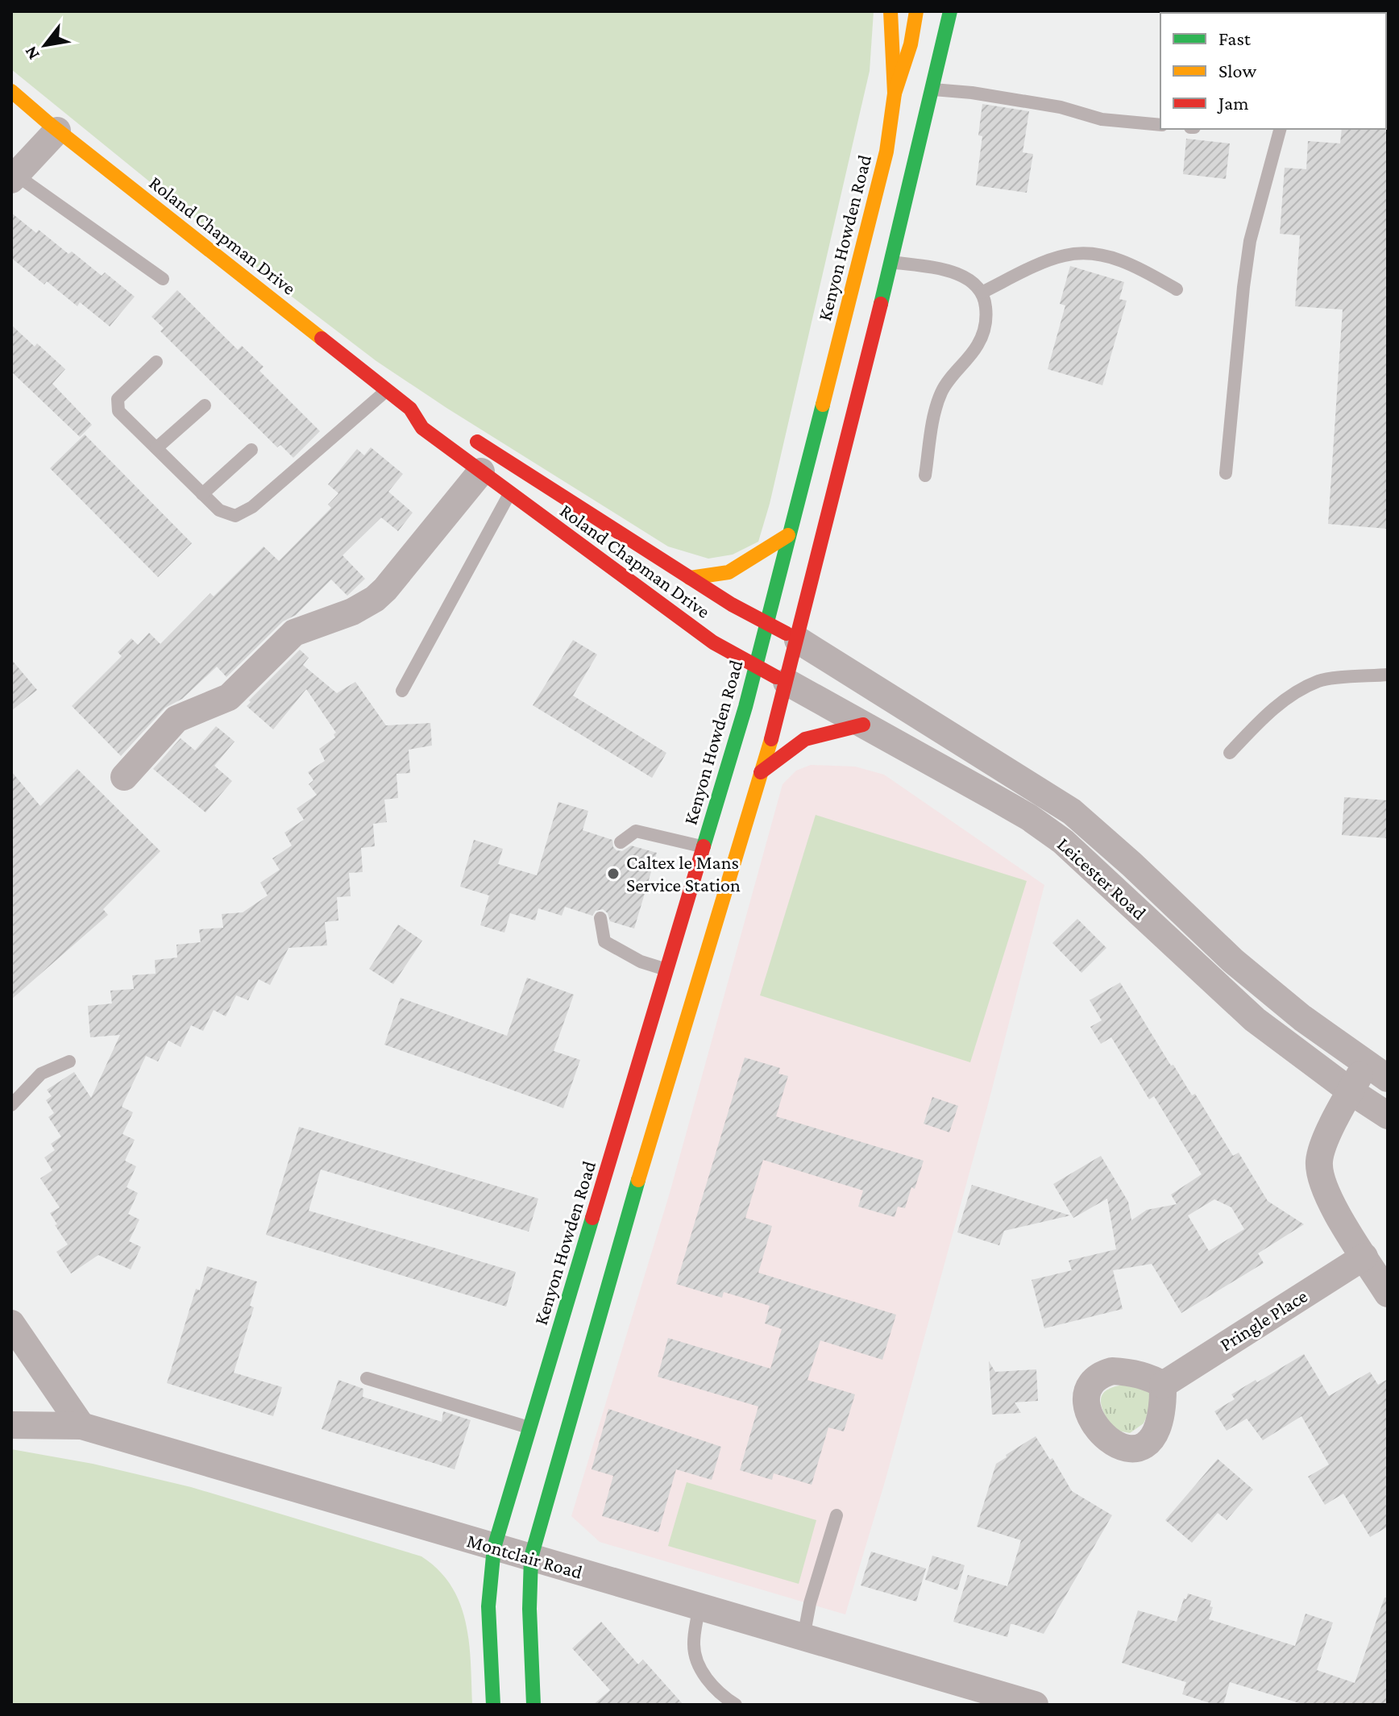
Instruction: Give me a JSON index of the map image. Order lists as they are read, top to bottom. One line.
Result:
{"streets":{"main road":["Roland Chapman Drive","Kenyon Howden Road"],"street":["Leicester Road","Pringle Place","Montclair Road"]},"crossings":[["Roland Chapman Drive","Kenyon Howden Road"],["Roland Chapman Drive","Leicester Road"],["Kenyon Howden Road","Leicester Road"],["Kenyon Howden Road","Montclair Road"]],"places":["Caltex le Mans Service Station"],"legend":["Fast","Slow","Jam"],"north":"bottom left"}
